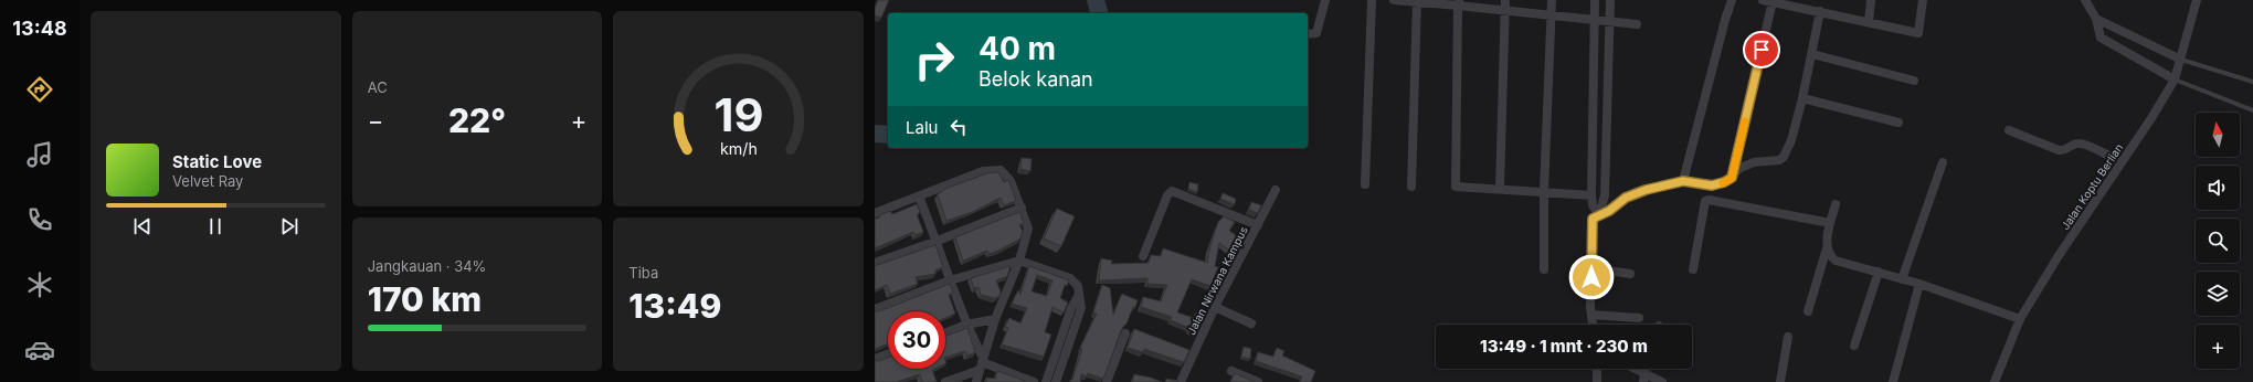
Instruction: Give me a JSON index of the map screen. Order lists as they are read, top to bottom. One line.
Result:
{"streets":{"street":["Jalan Koptu Berlian","Jalan Nirwana Kampus"]},"north":"top","page":{"tabs":"13:48","tile":["AC",["Jangkauan · 34%","170 km"],["Tiba","13:49"]],"turn":["40 m","Belok kanan"],"heat":["−","22°","+"],"then":"Lalu","map_buttons":"+","song":["Static Love","Velvet Ray"],"limit":"30","trip":"13:49 · 1 mnt · 230 m","gauge":["19","km/h"]}}
